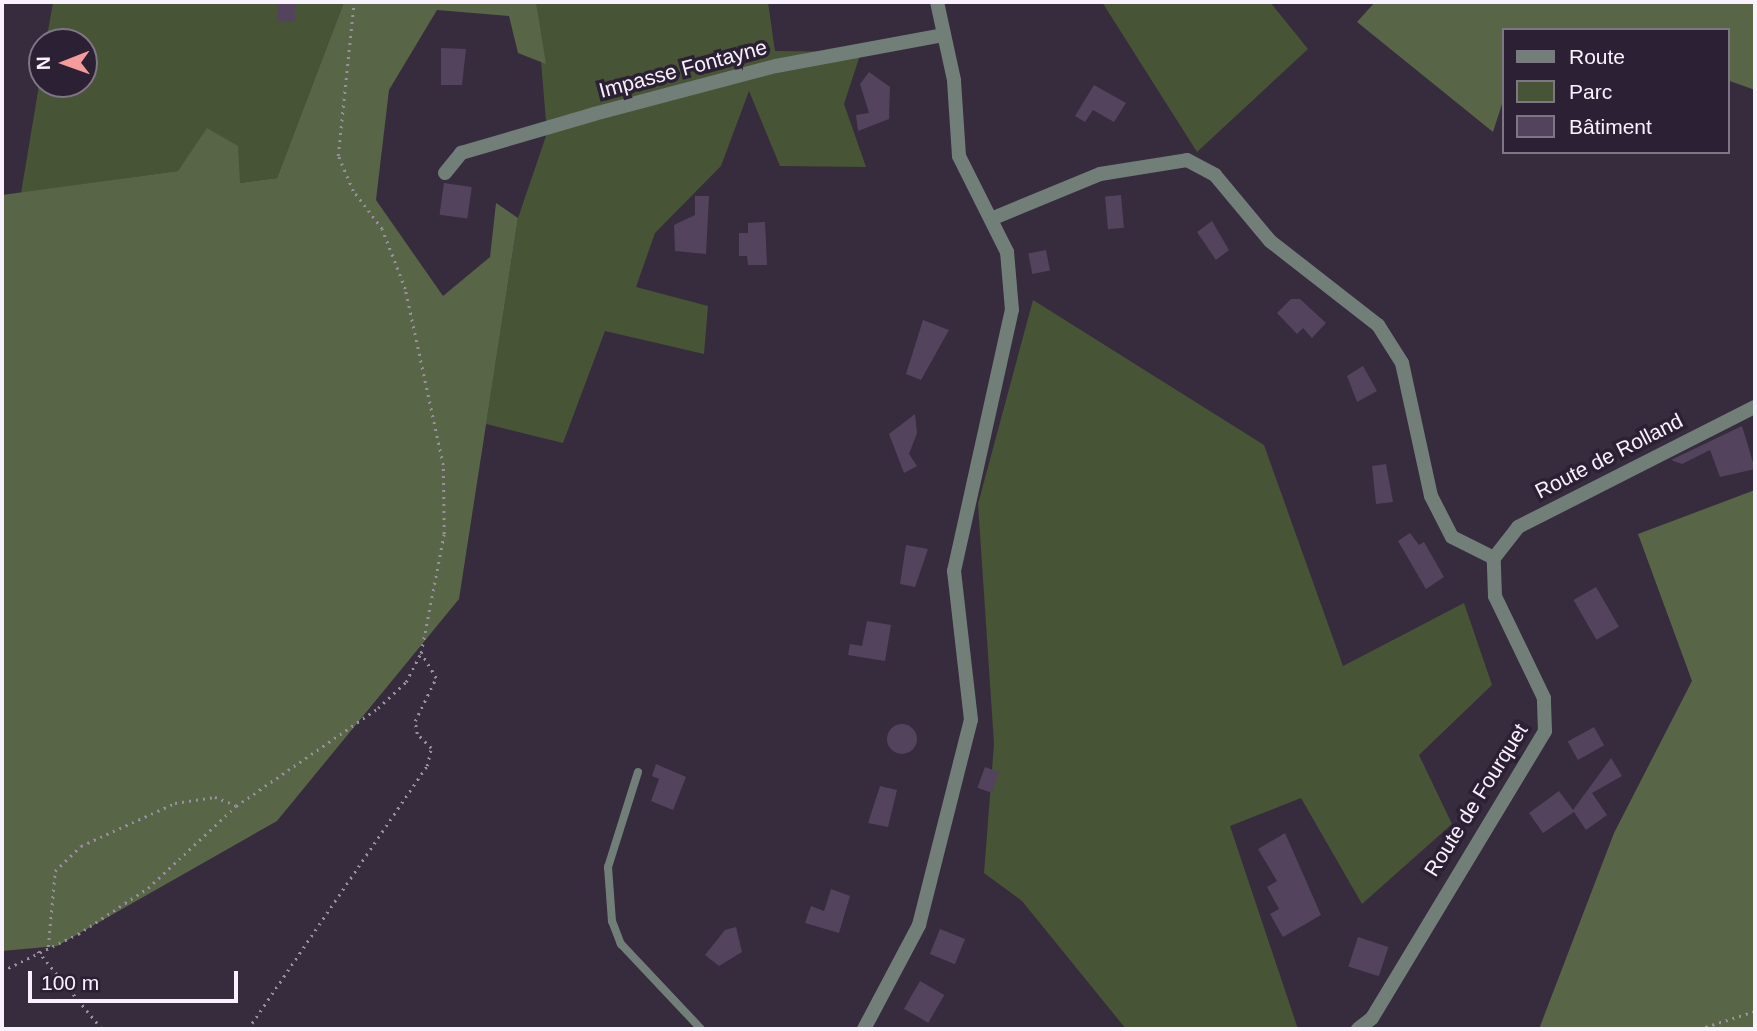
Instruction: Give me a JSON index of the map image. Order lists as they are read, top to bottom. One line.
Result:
{"streets":{"street":["Impasse Fontayne","Route de Rolland","Route de Fourquet"]},"crossings":[["Route de Rolland","Route de Fourquet"]],"legend":["Route","Parc","Bâtiment"],"scale_bar":"100 m","north":"left"}
